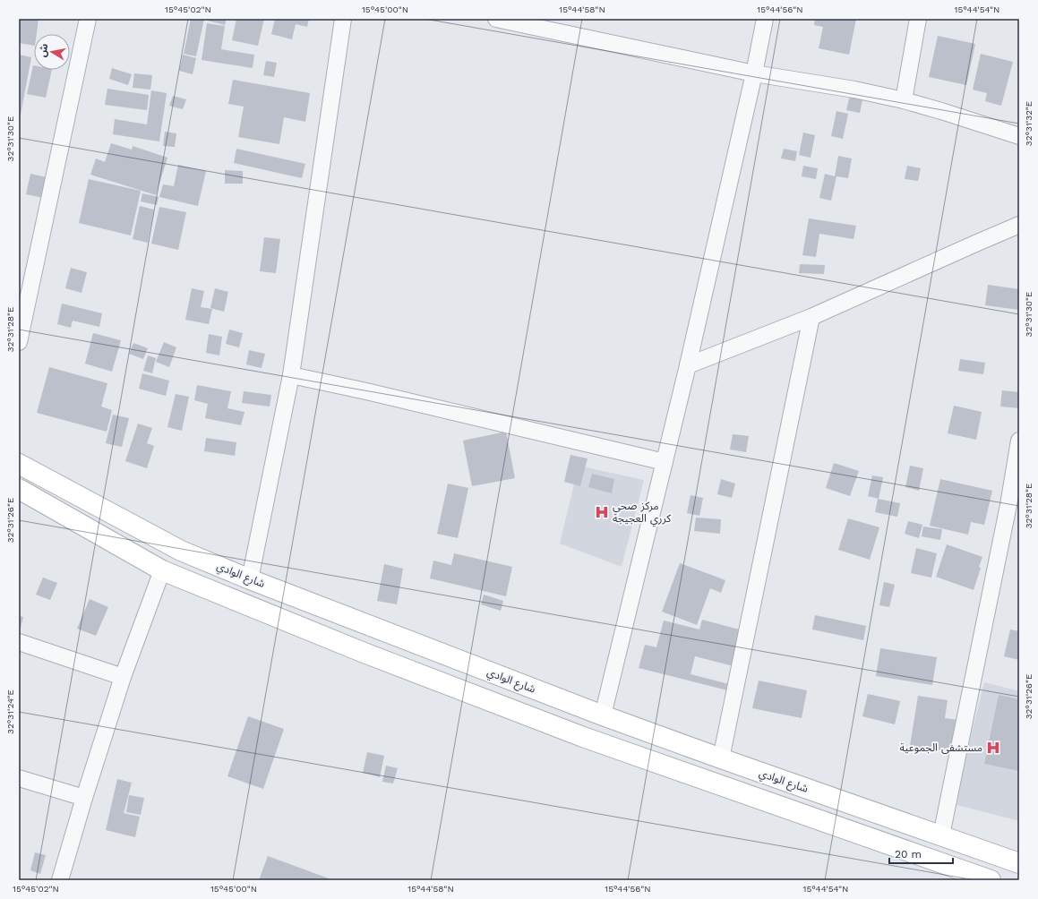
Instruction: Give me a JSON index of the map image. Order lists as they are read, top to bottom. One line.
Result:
{"streets":{"main road":["شارع الوادي"]},"places":{"hospital":["مركز صحي كرري العجيجة","مستشفى الجموعية"]},"scale_bar":"20 m","north":"left","coordinates":["15°45'02\"N","15°45'00\"N","15°44'58\"N","15°44'56\"N","15°44'54\"N","32°31'32\"E","32°31'30\"E","32°31'28\"E","32°31'26\"E","32°31'24\"E"]}
